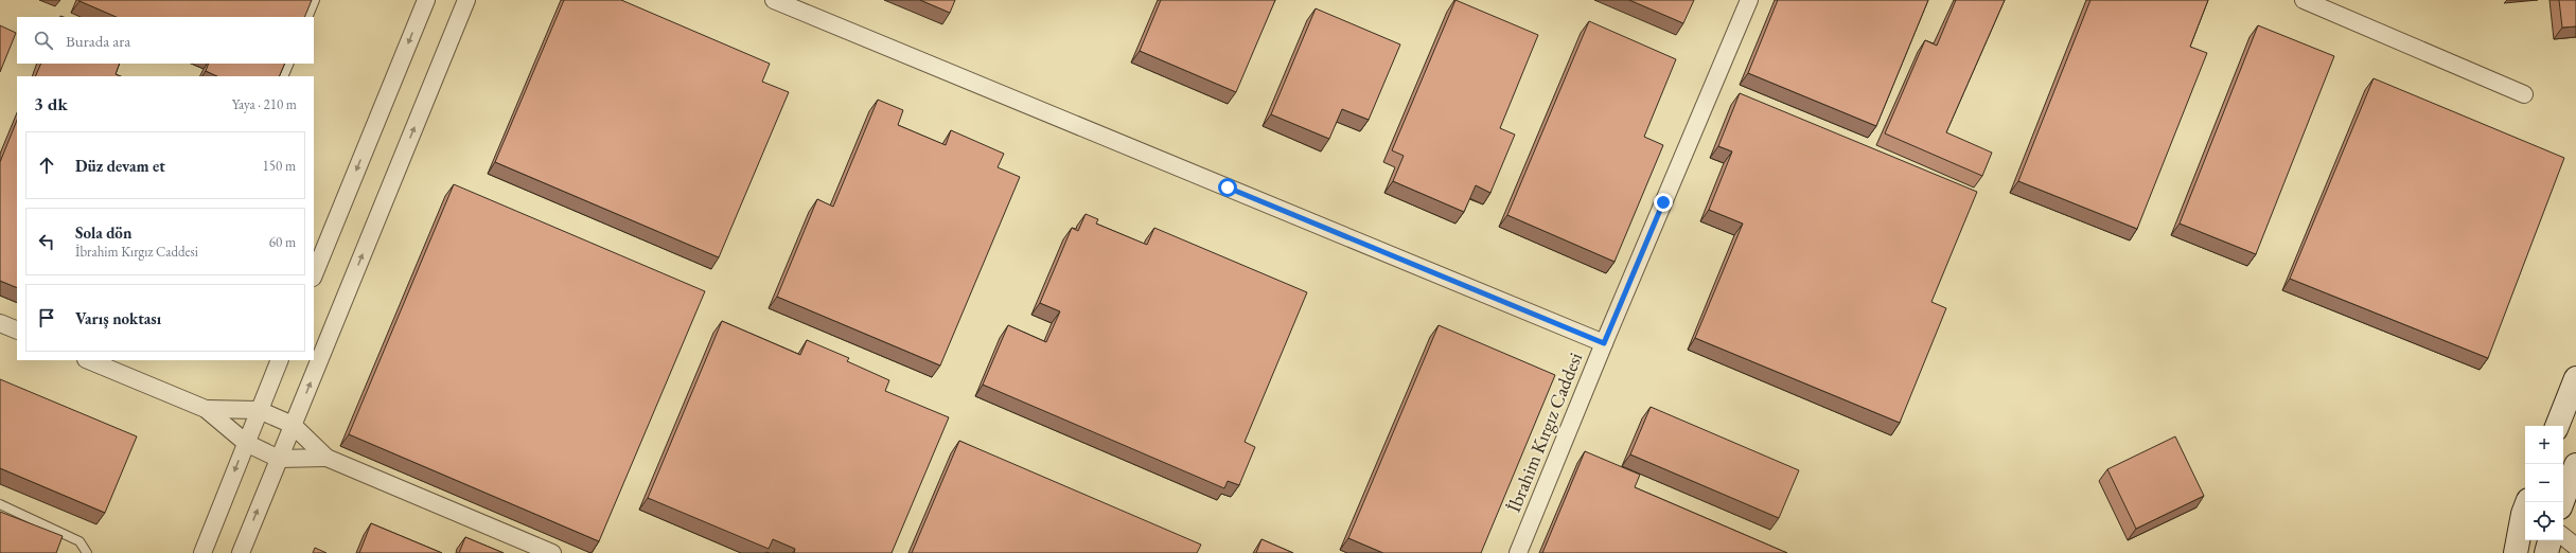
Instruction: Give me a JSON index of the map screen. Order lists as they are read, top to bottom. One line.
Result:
{"streets":{"street":["İbrahim Kırgız Caddesi"]},"page":{"search":"Burada ara","heading":["3 dk","Yaya · 210 m"],"list":[["Düz devam et","150 m"],["Sola dön","İbrahim Kırgız Caddesi","60 m"],"Varış noktası"],"map_buttons":["+","−"]}}
